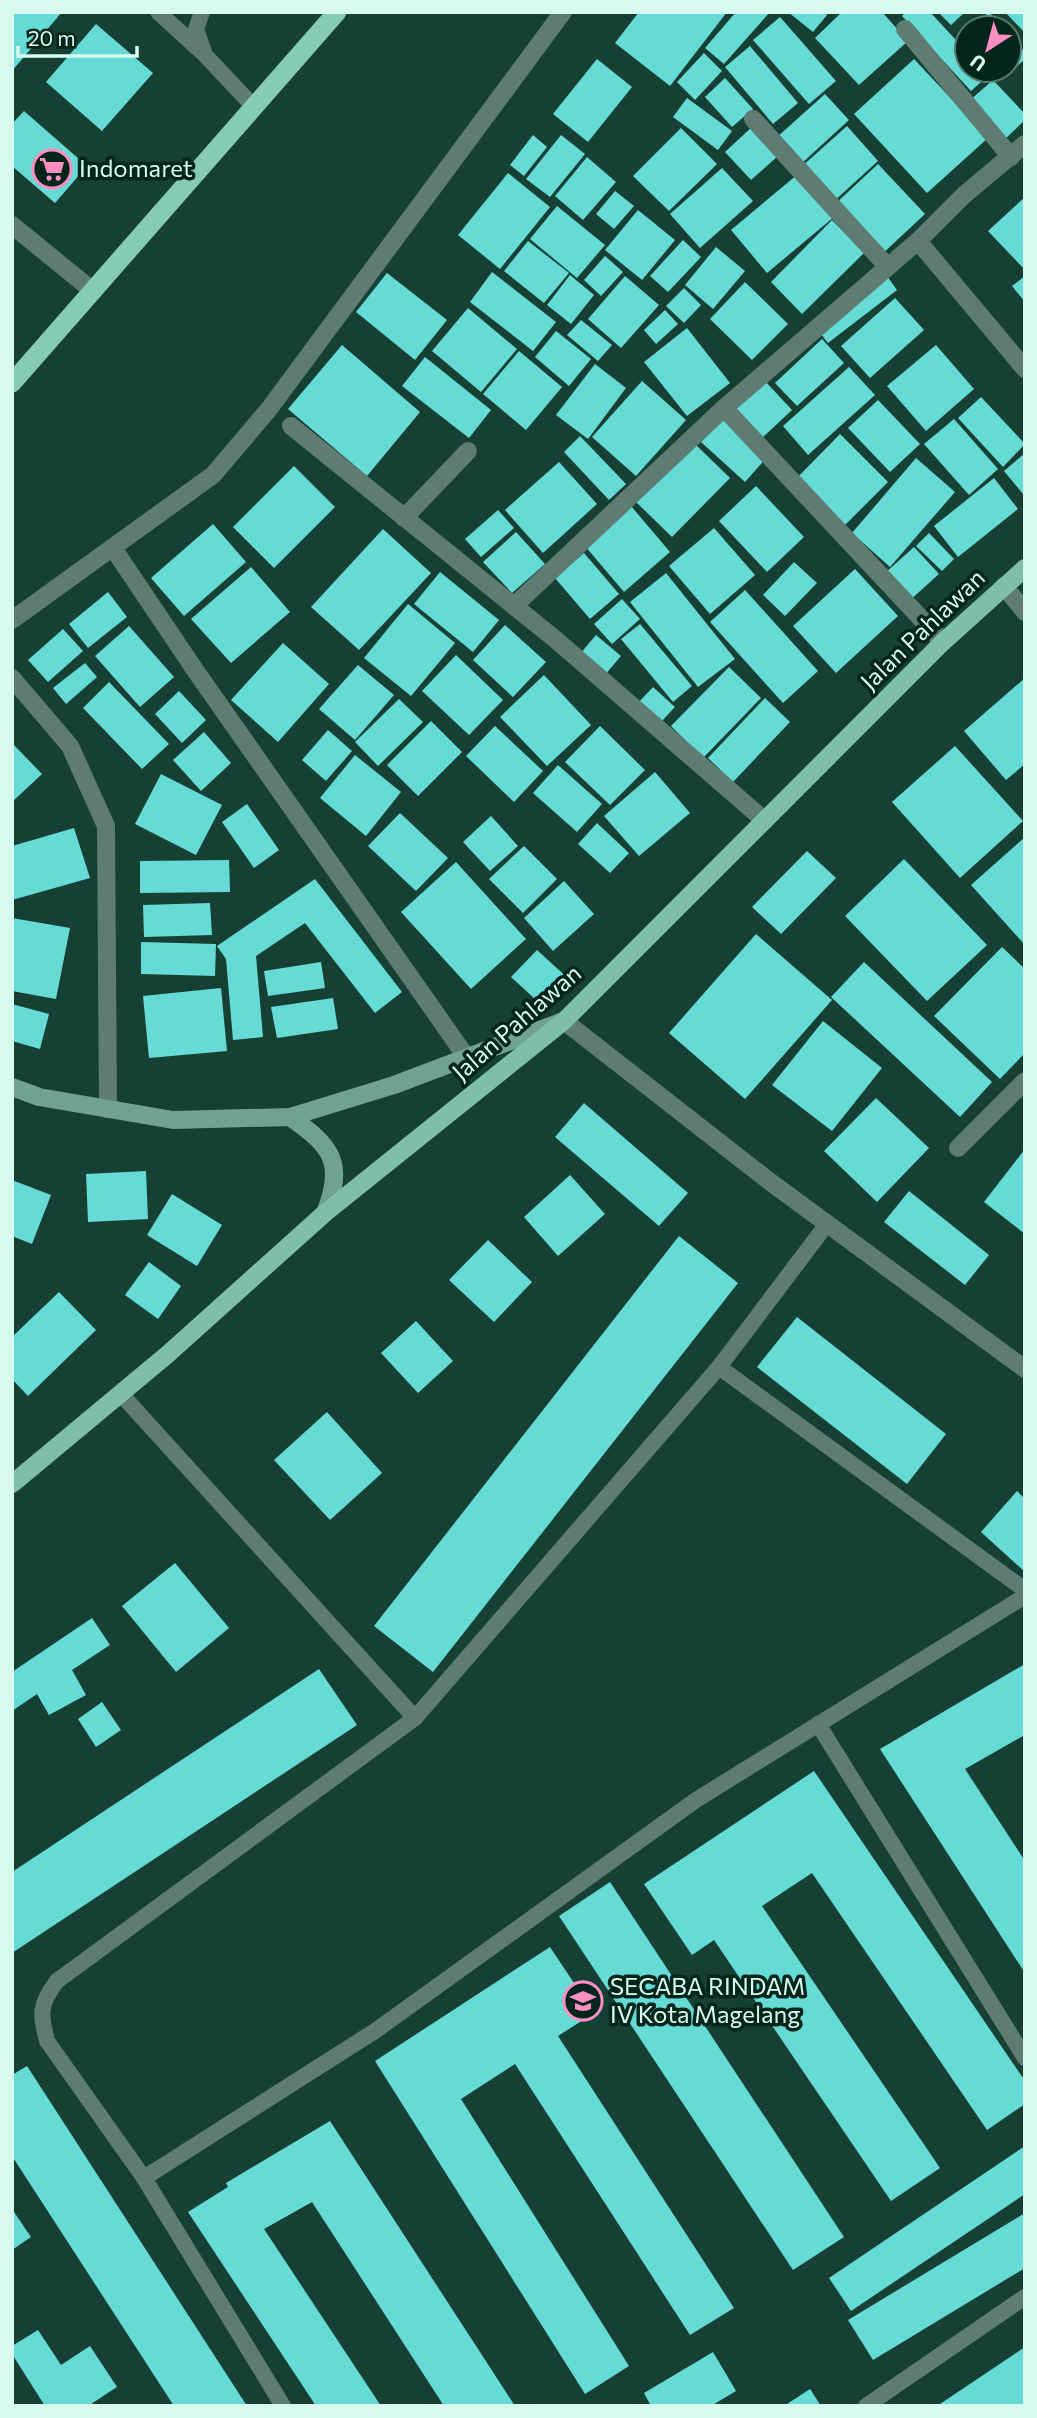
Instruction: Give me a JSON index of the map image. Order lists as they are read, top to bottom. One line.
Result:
{"streets":{"main road":["Jalan Pahlawan"]},"places":{"supermarket":["Indomaret"],"school or university":["SECABA RINDAM IV Kota Magelang"]},"scale_bar":"20 m","north":"bottom left"}
